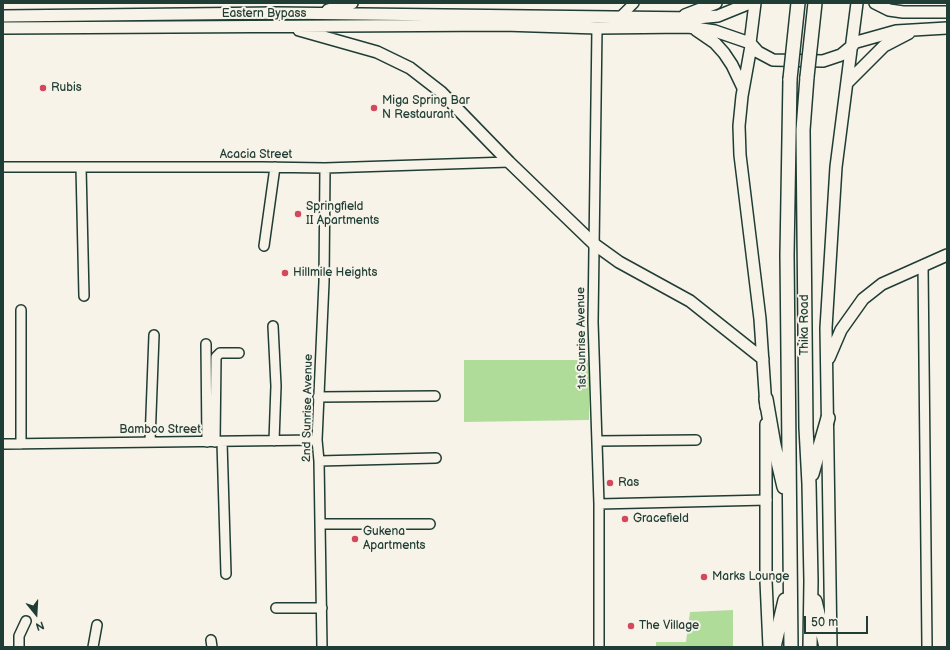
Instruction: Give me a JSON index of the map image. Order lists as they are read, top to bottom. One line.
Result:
{"streets":{"highway":["Thika Road"],"main road":["Eastern Bypass"],"street":["Acacia Street","1st Sunrise Avenue","2nd Sunrise Avenue","Bamboo Street"]},"crossings":[["Eastern Bypass","Thika Road"],["Eastern Bypass","1st Sunrise Avenue"],["Acacia Street","2nd Sunrise Avenue"],["2nd Sunrise Avenue","Bamboo Street"]],"places":["Rubis","Miga Spring Bar N Restaurant","Springfield II Apartments","Hillmile Heights","Ras","Gracefield","Gukena Apartments","Marks Lounge","The Village"],"scale_bar":"50 m","north":"bottom"}
